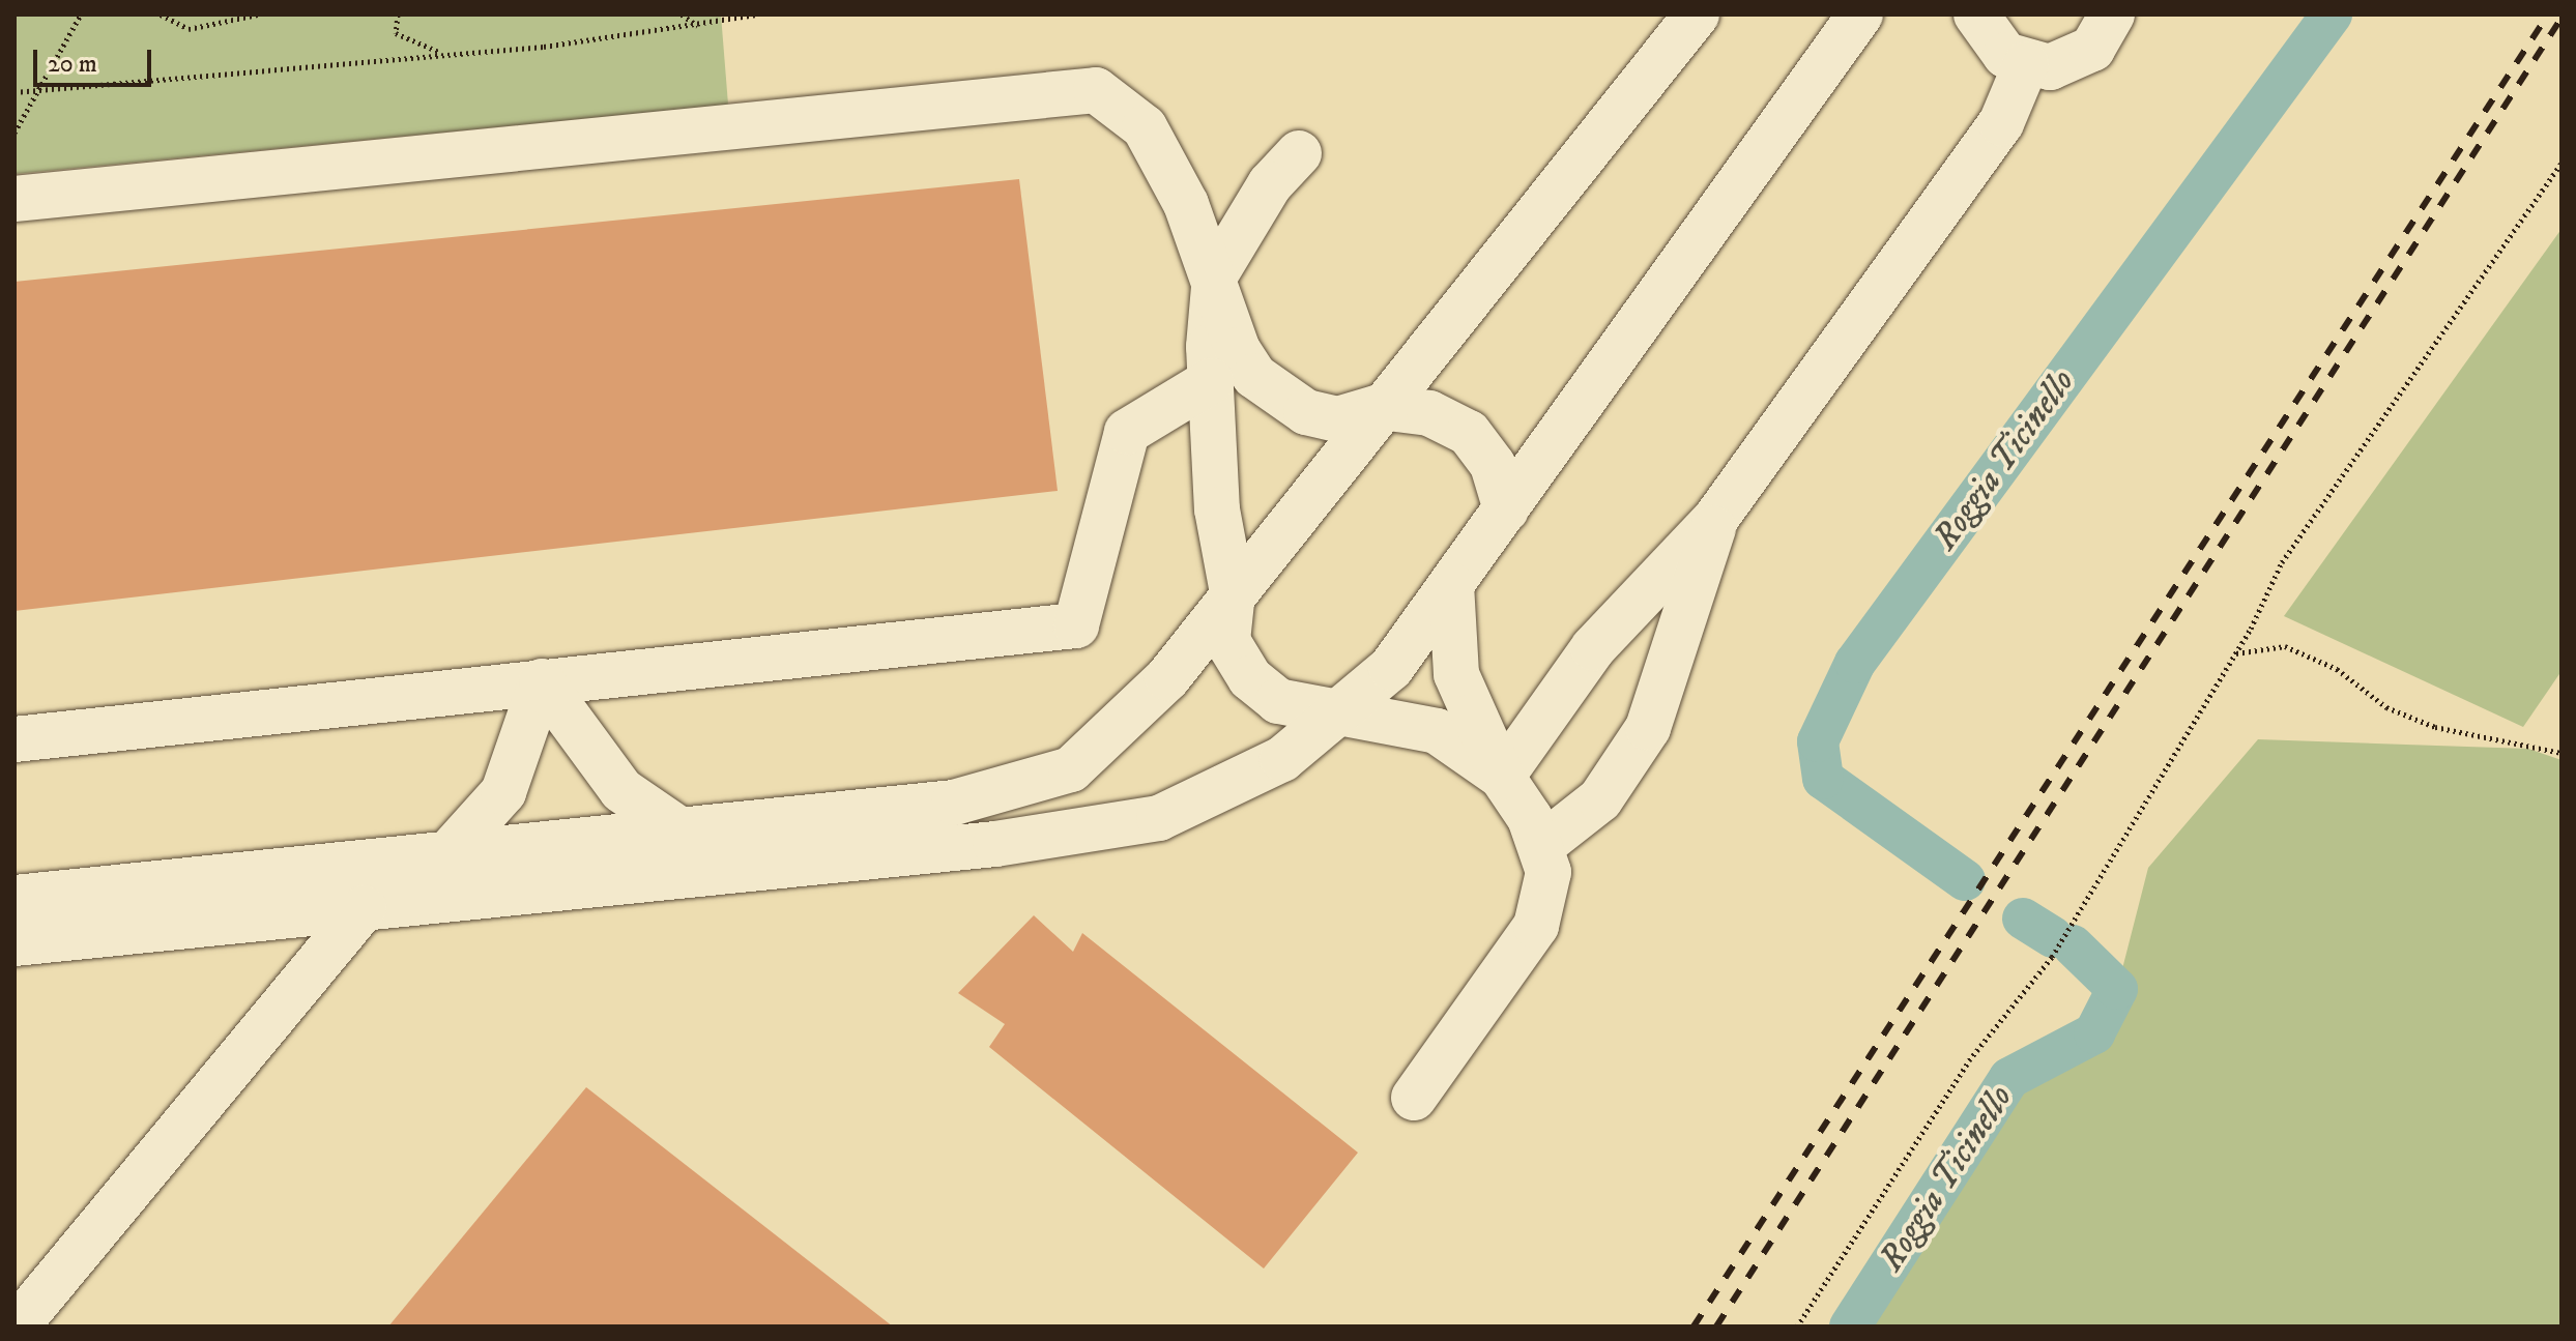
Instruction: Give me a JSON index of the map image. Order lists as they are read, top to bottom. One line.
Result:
{"water":["Roggia Ticinello"],"scale_bar":"20 m"}
